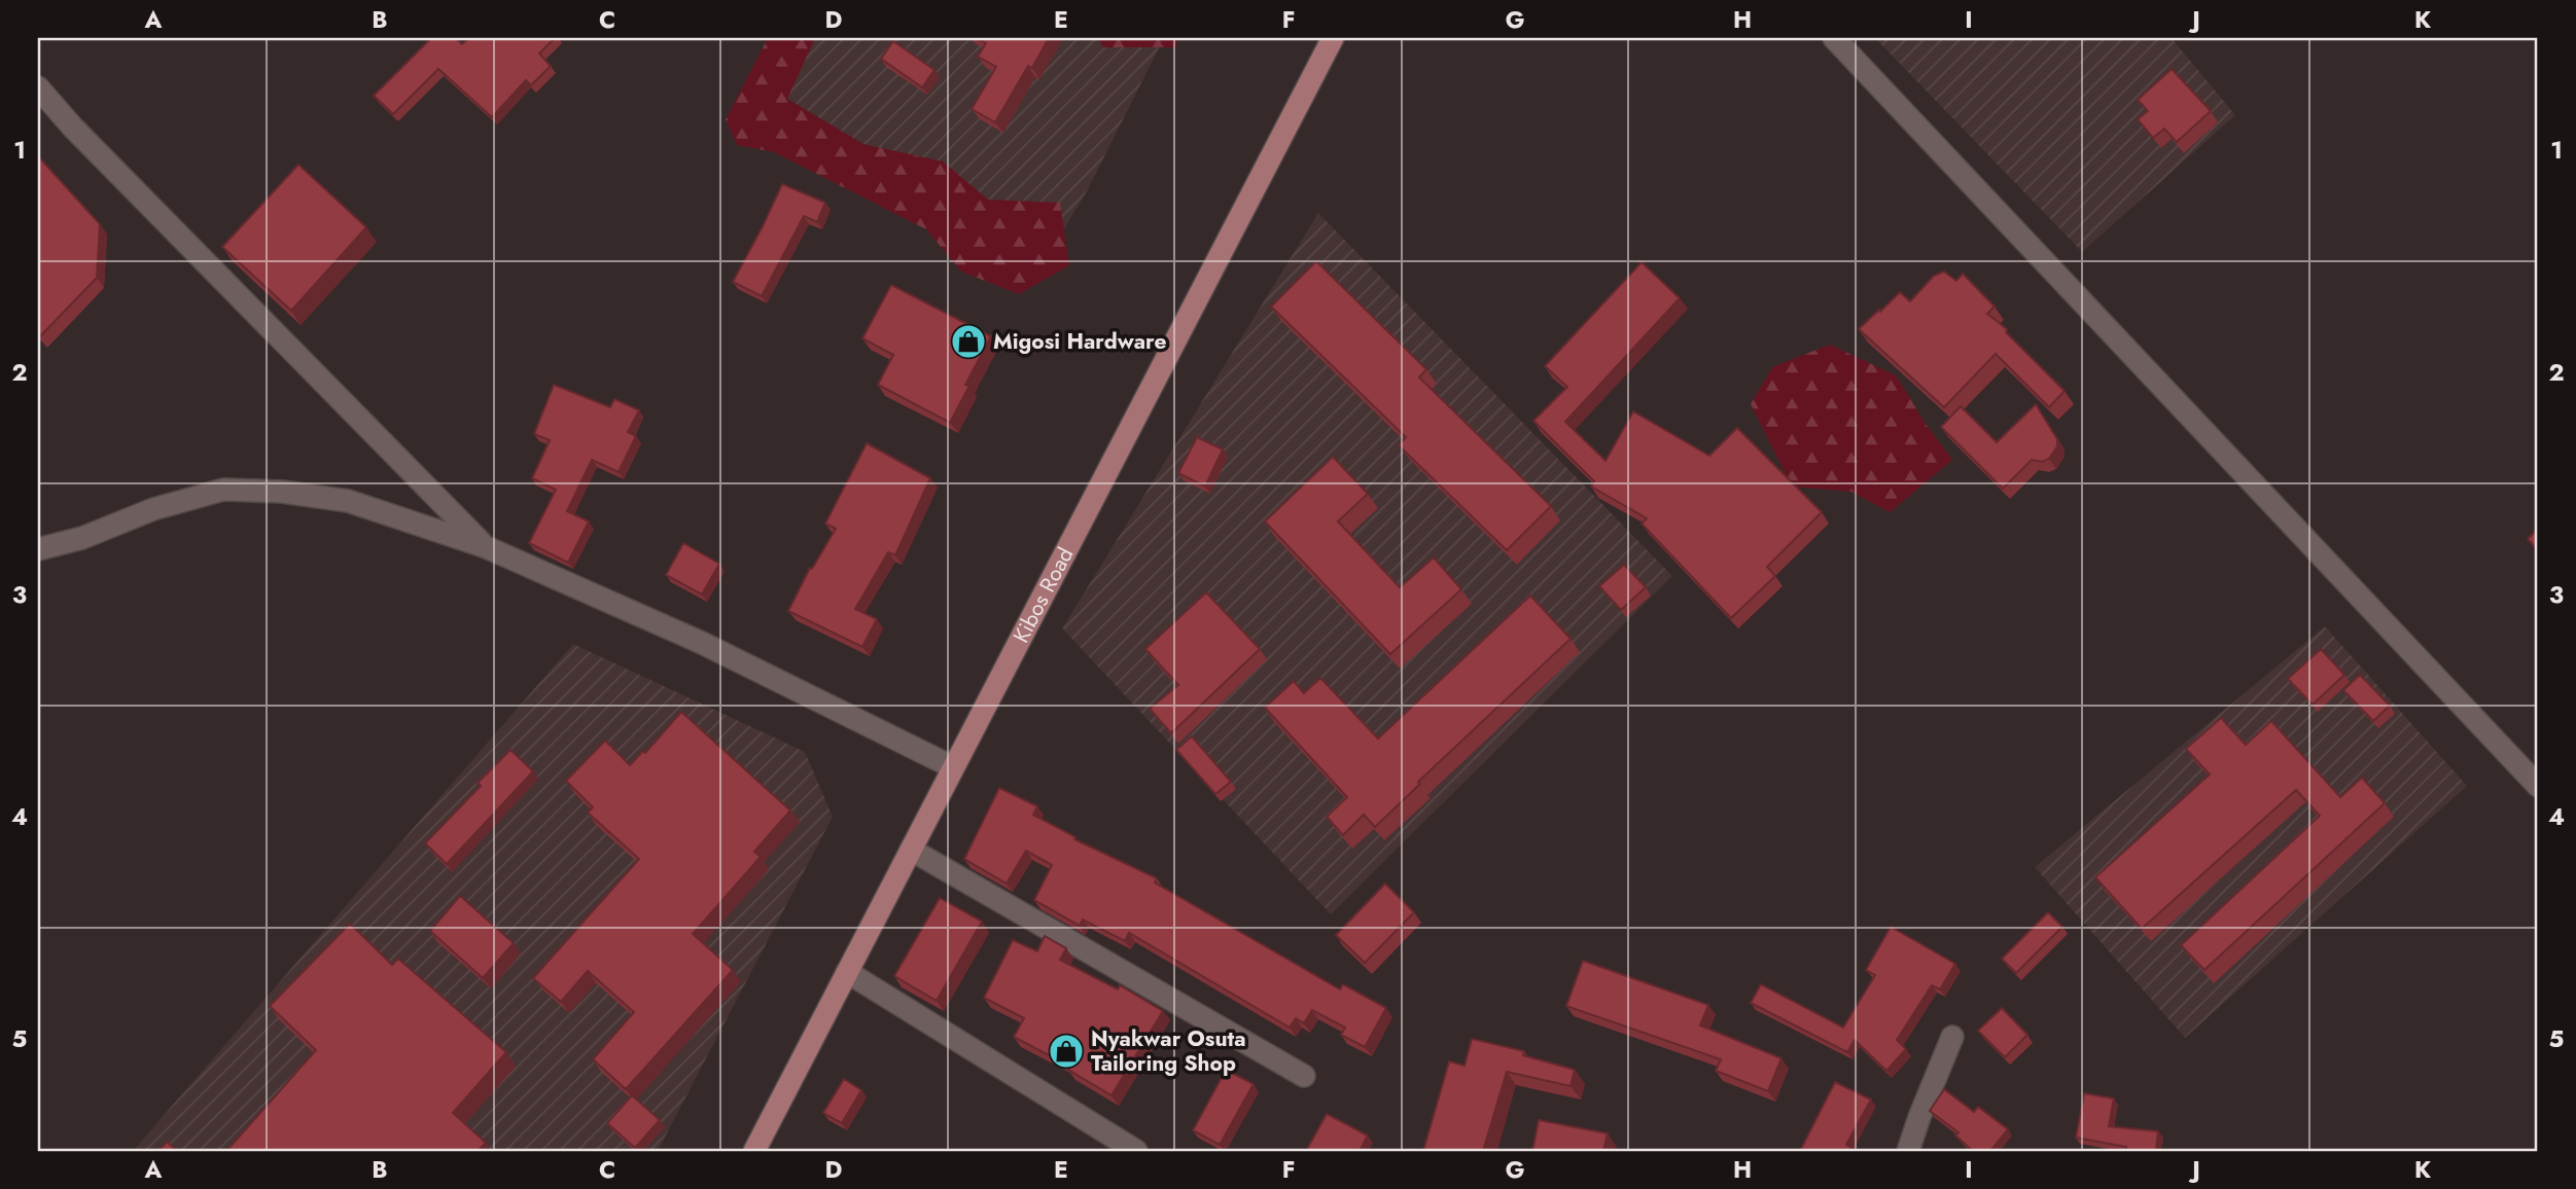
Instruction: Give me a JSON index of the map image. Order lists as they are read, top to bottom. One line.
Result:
{"streets":{"main road":["Kibos Road"]},"places":{"shop":["Migosi Hardware","Nyakwar Osuta Tailoring Shop"]},"grid":{"columns":["A","B","C","D","E","F","G","H","I","J","K"],"rows":["1","2","3","4","5"]}}
